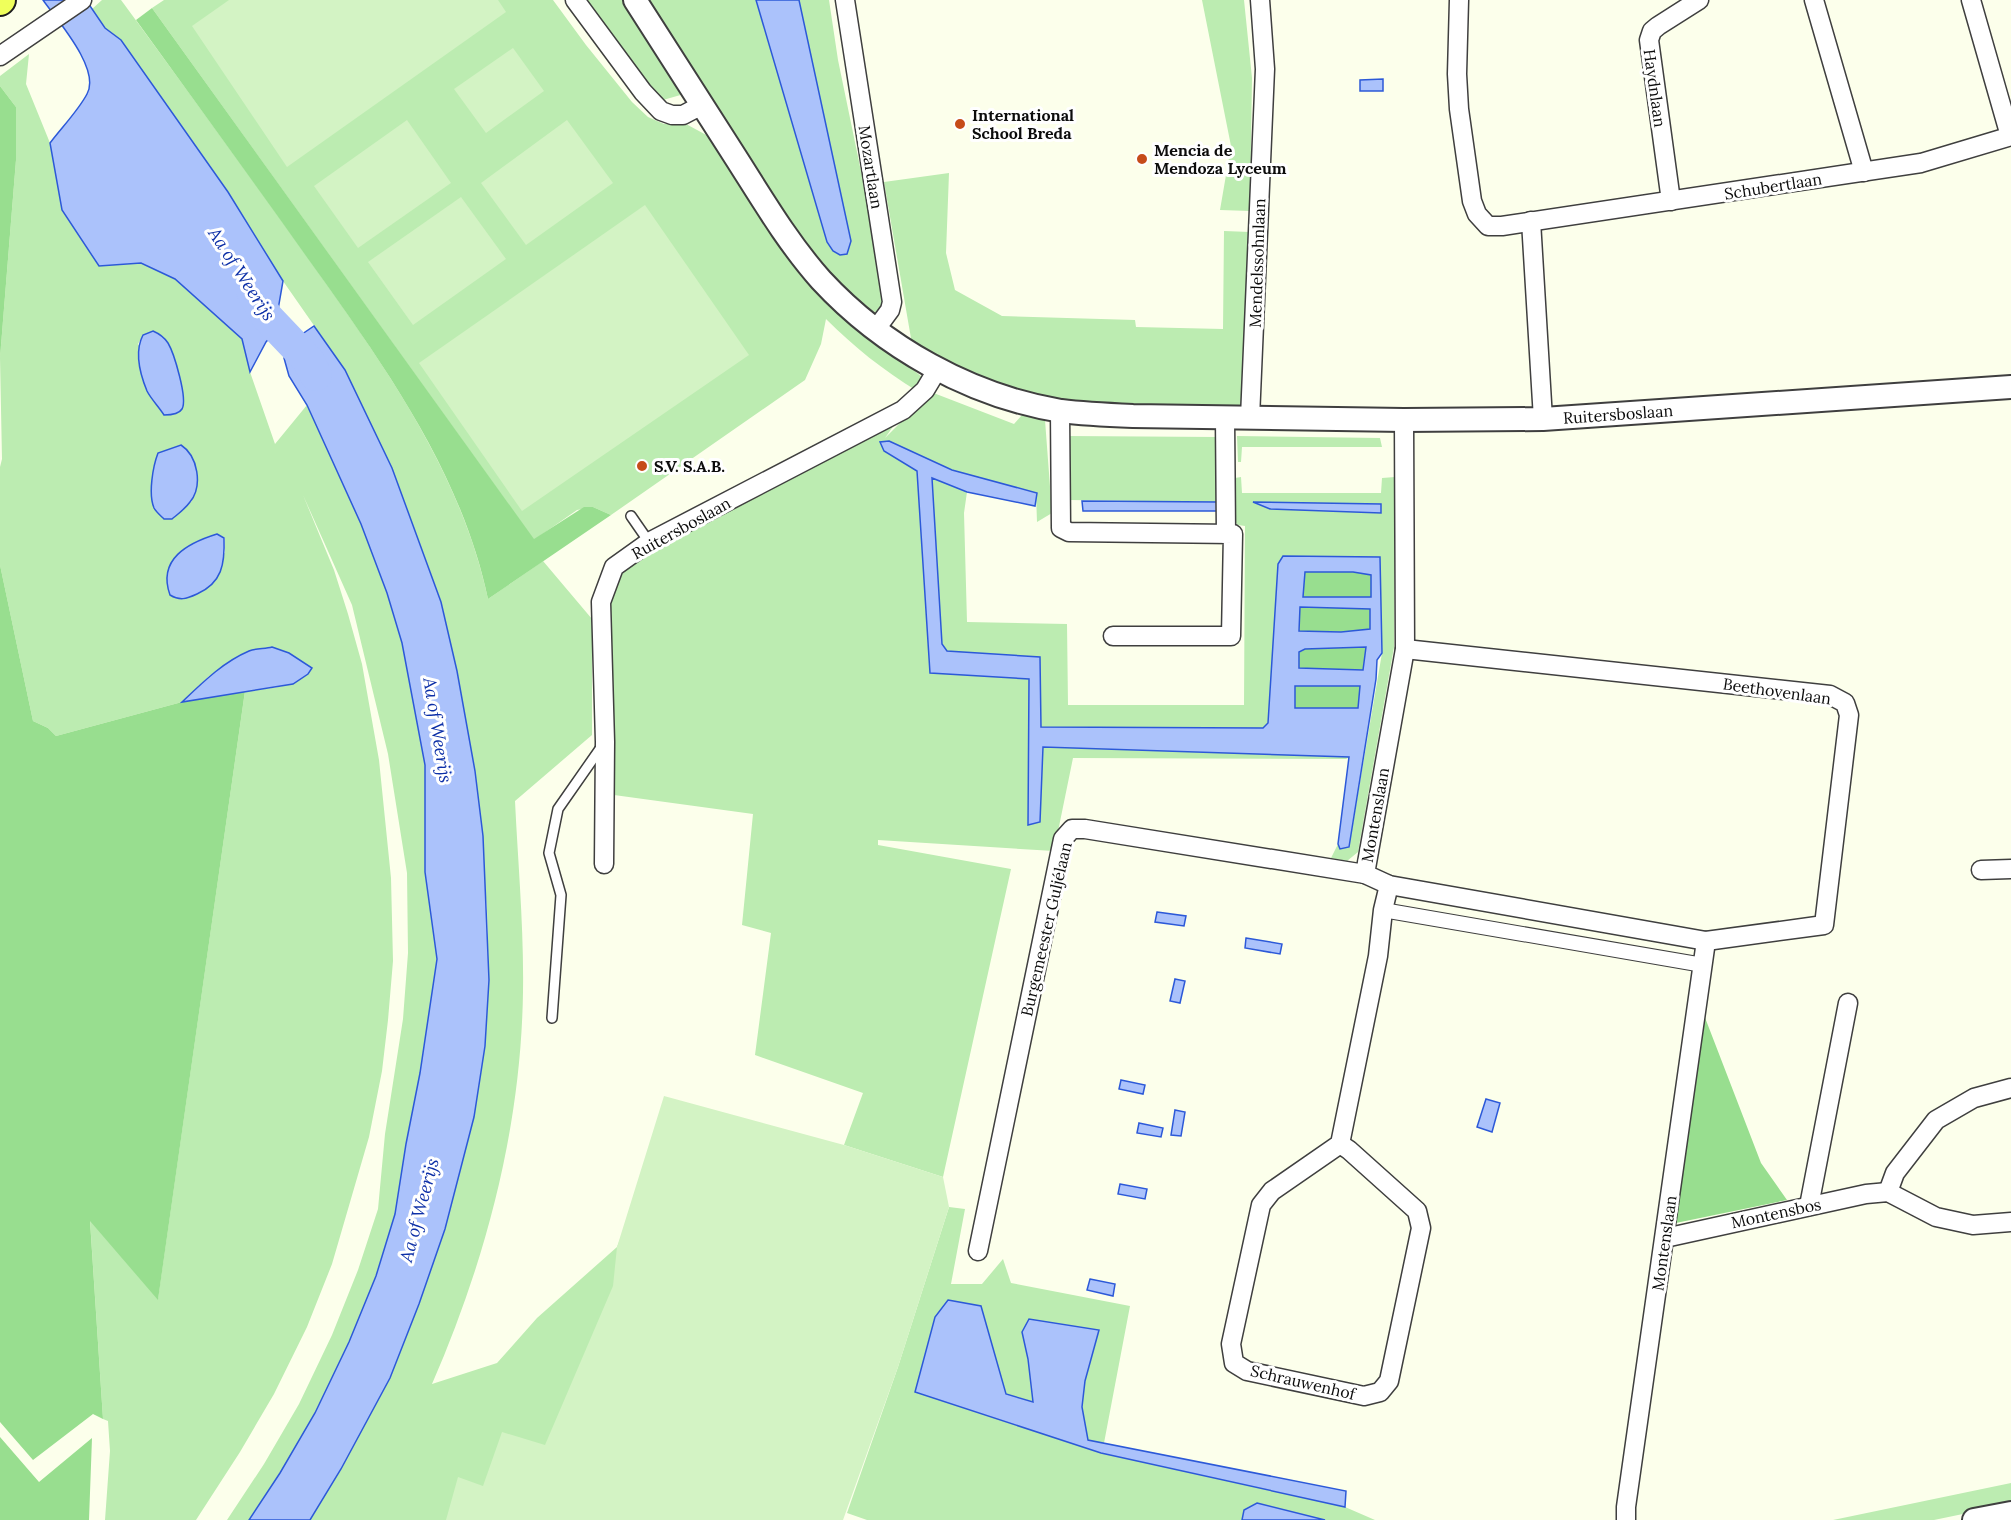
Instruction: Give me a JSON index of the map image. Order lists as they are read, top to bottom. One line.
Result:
{"streets":{"street":["Haydnlaan","Mozartlaan","Schubertlaan","Mendelssohnlaan","Ruitersboslaan","Beethovenlaan","Montenslaan","Burgemeester Guljélaan","Montensbos","Schrauwenhof"]},"crossings":[["Haydnlaan","Schubertlaan"],["Mozartlaan","Ruitersboslaan"],["Mendelssohnlaan","Ruitersboslaan"],["Ruitersboslaan","Montenslaan"],["Beethovenlaan","Montenslaan"],["Montenslaan","Burgemeester Guljélaan"],["Montenslaan","Montensbos"]],"water":["Aa of Weerijs"],"places":["International School Breda","Mencia de Mendoza Lyceum","S.V. S.A.B."]}
